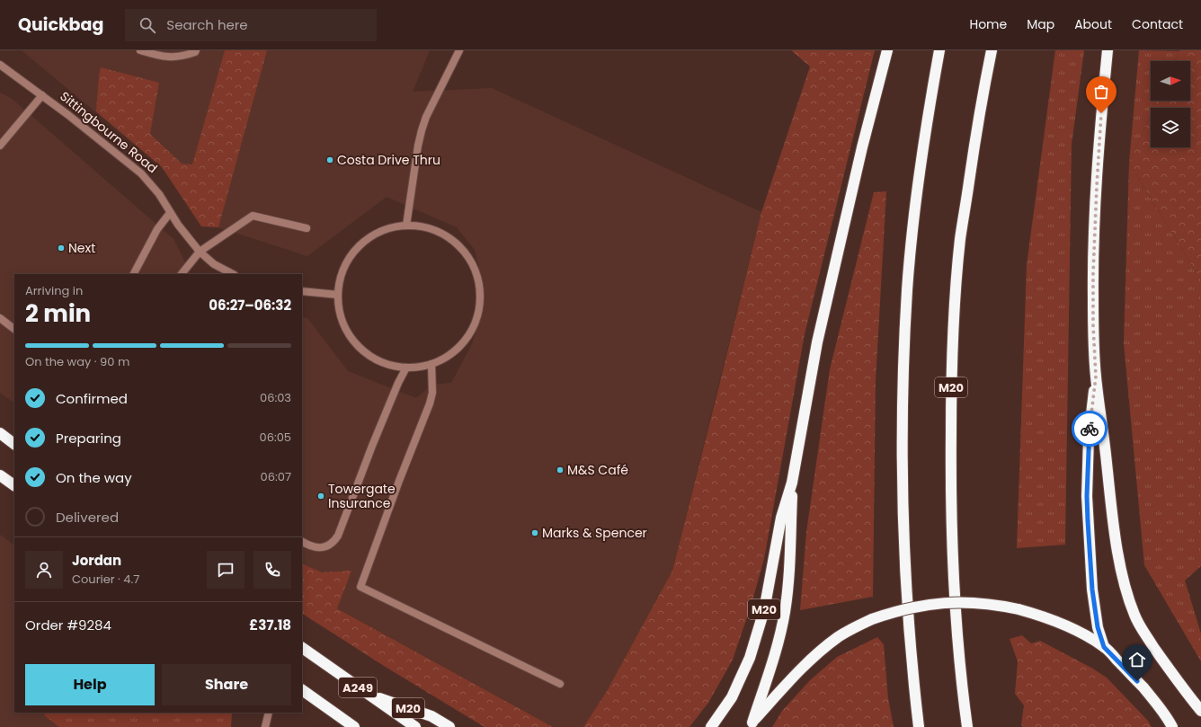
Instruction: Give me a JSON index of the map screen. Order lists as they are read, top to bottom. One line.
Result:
{"streets":{"highway":["M20","A249"],"street":["Sittingbourne Road"]},"crossings":[["M20","A249"]],"places":["Costa Drive Thru","Next","M&S Café","Towergate Insurance","Marks & Spencer"],"north":"right","page":{"header":"Quickbag","search":"Search here","nav":["Home","Map","About","Contact"],"heading":["2 min","Arriving in","06:27–06:32"],"panel":["Jordan","Courier · 4.7","Order #9284","£37.18"],"bar":"On the way · 90 m","list":[["Confirmed","06:03"],["Preparing","06:05"],["On the way","06:07"],"Delivered"],"buttons":["Help","Share"]}}
